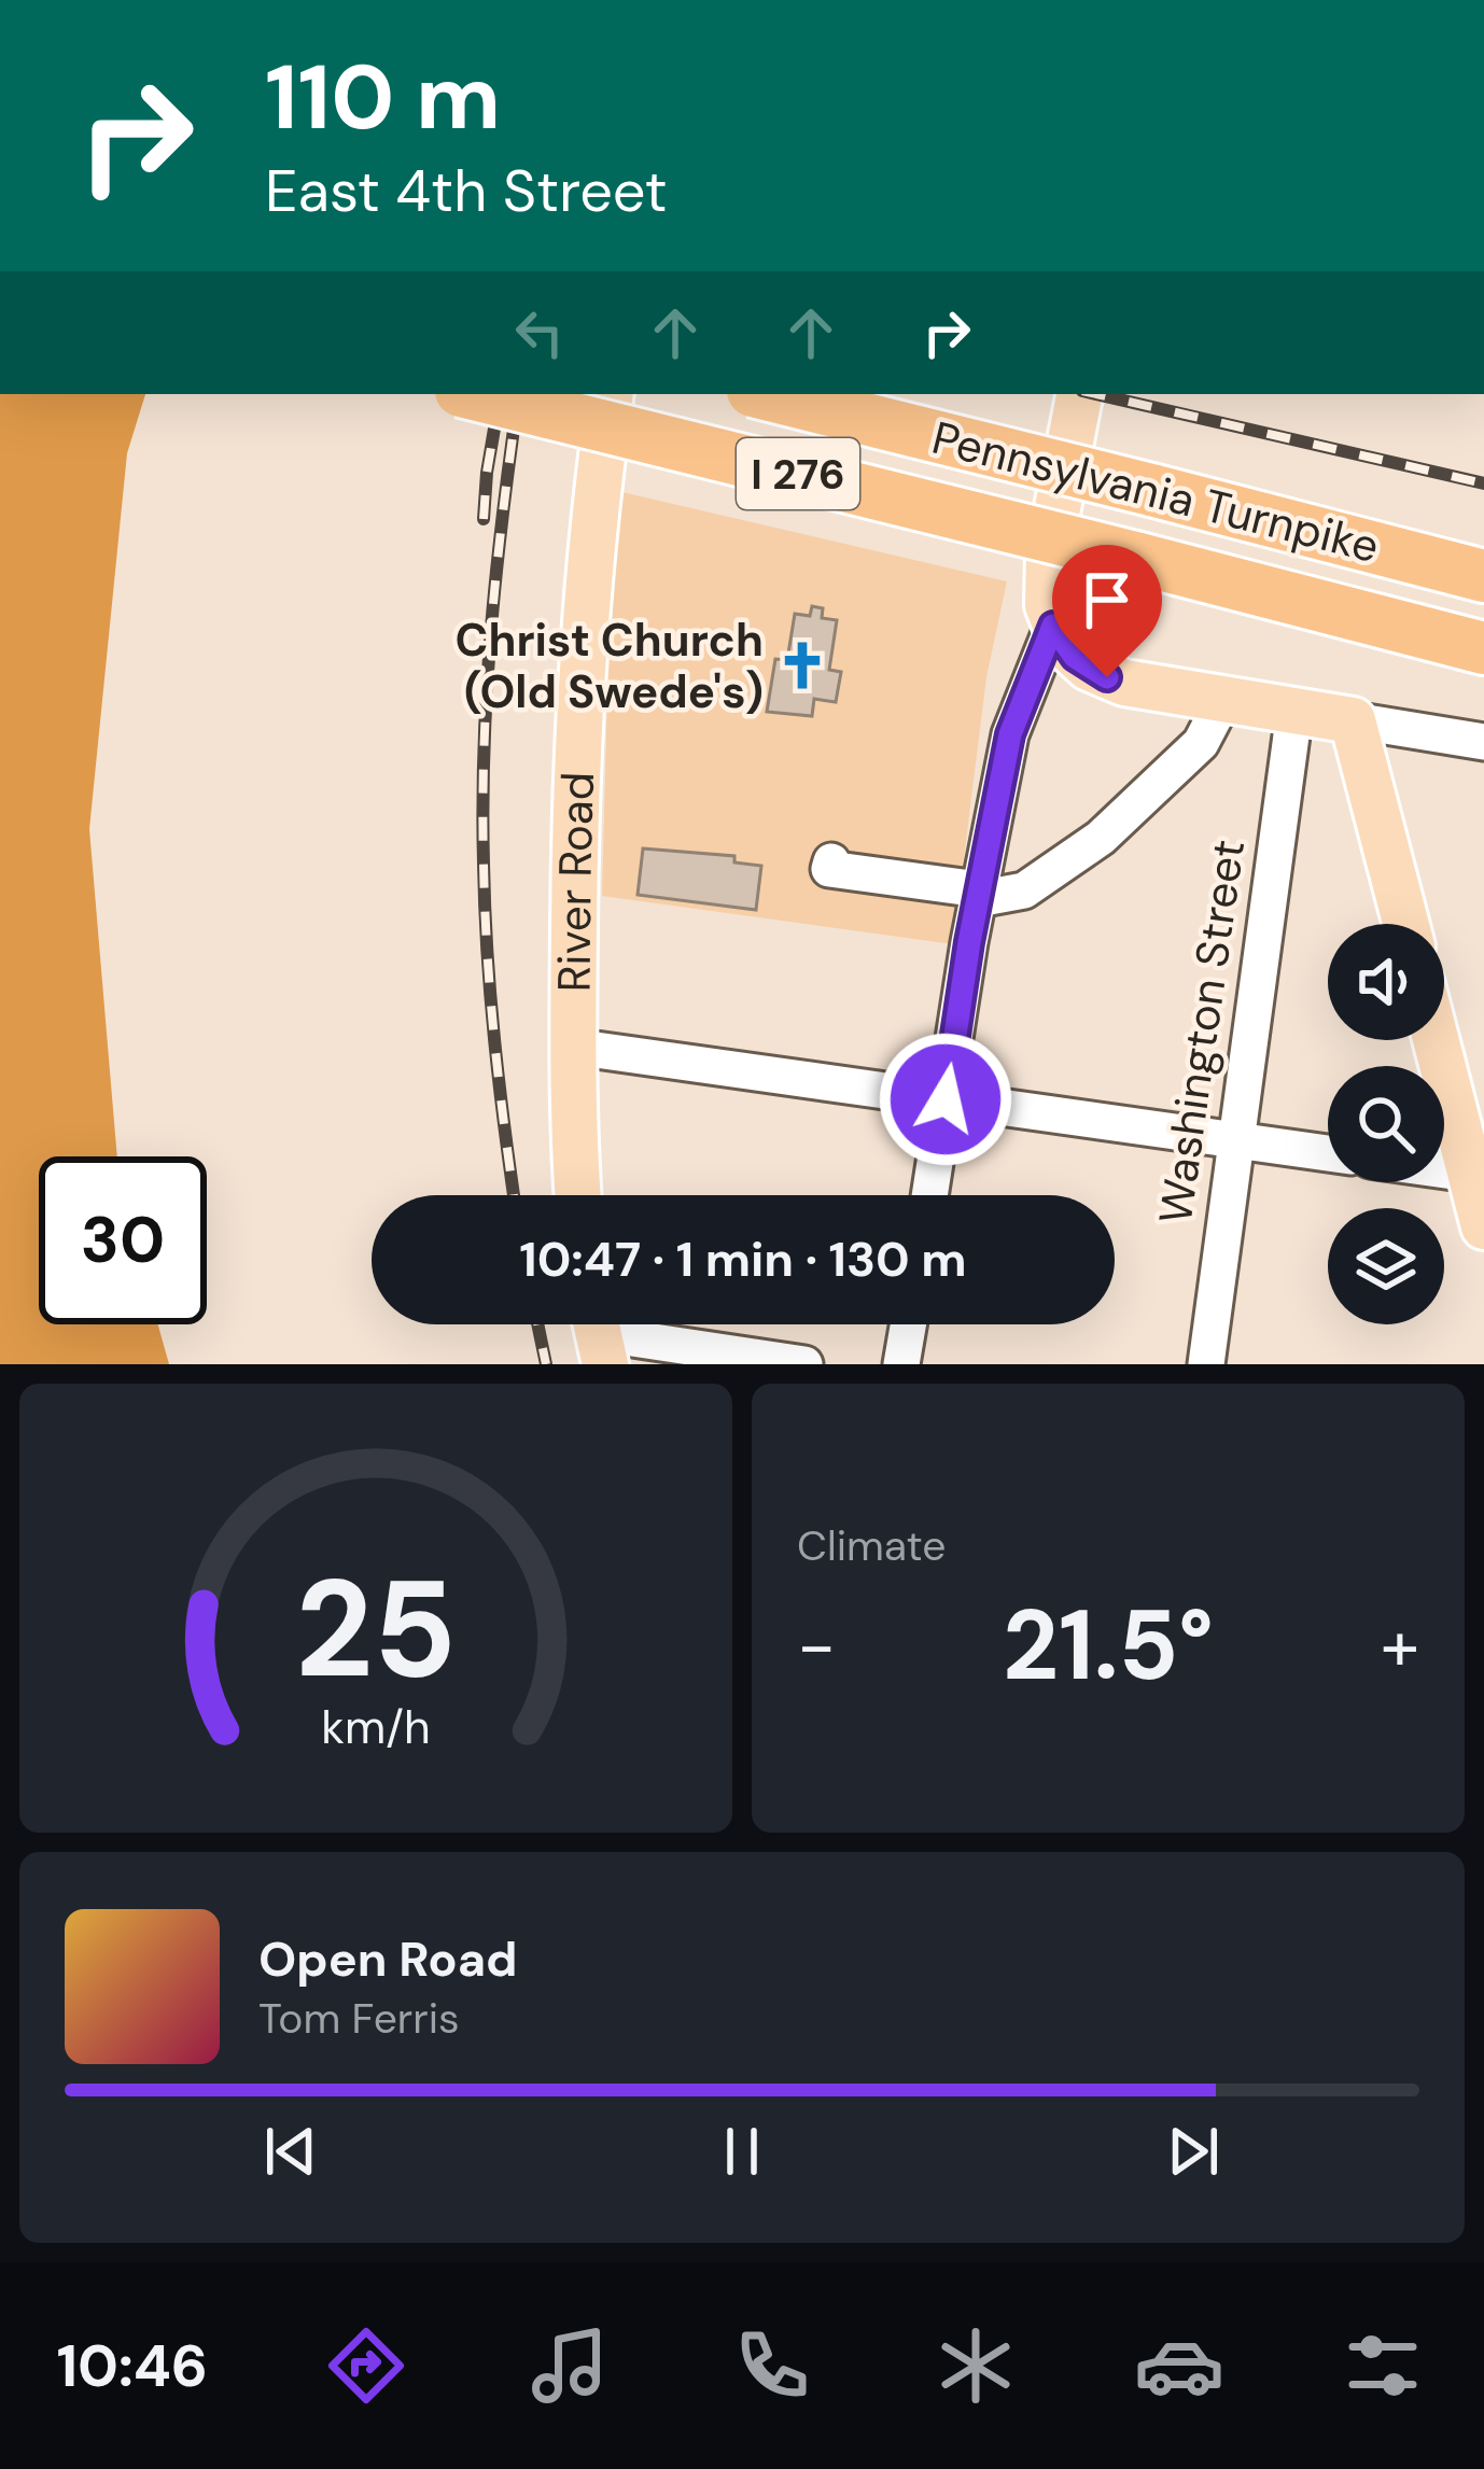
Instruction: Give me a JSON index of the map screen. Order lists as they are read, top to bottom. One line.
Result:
{"streets":{"highway":["I 276","Pennsylvania Turnpike"],"main road":["River Road"],"street":["Washington Street"]},"places":{"church":["Christ Church (Old Swede's)"]},"page":{"turn":["110 m","East 4th Street"],"limit":"30","trip":"10:47 · 1 min · 130 m","tile":"Climate","heat":["−","21.5°","+"],"song":["Open Road","Tom Ferris"],"tabs":"10:46","gauge":["25","km/h"]}}
